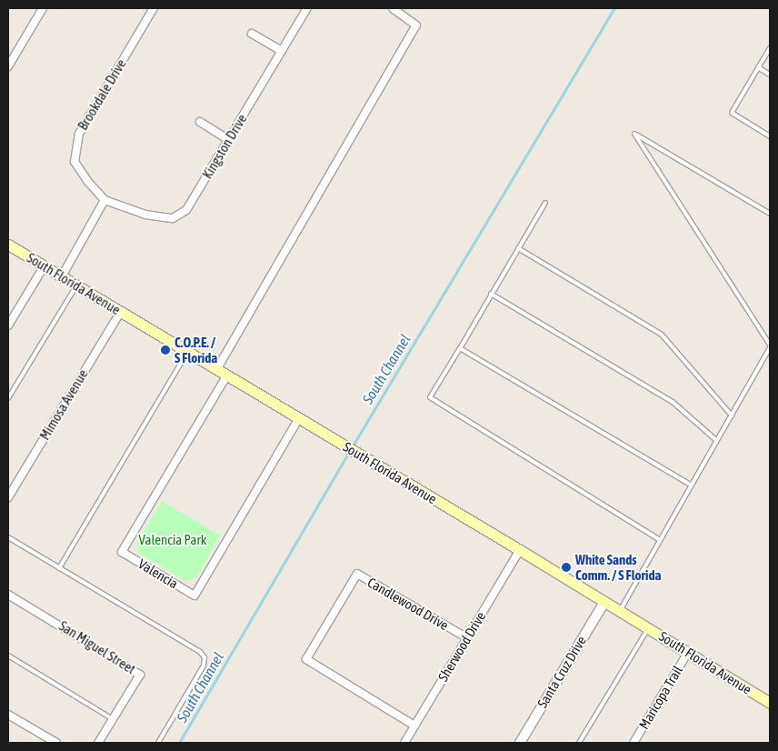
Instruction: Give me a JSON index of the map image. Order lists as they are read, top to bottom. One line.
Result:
{"streets":{"main road":["South Florida Avenue"],"street":["Brookdale Drive","Kingston Drive","Mimosa Avenue","Valencia","Candlewood Drive","Sherwood Drive","San Miguel Street","Santa Cruz Drive","Maricopa Trail"]},"crossings":[["Brookdale Drive","Kingston Drive"],["South Florida Avenue","Mimosa Avenue"],["South Florida Avenue","Valencia"],["South Florida Avenue","Sherwood Drive"],["South Florida Avenue","Santa Cruz Drive"],["South Florida Avenue","Maricopa Trail"],["Candlewood Drive","Sherwood Drive"]],"water":["South Channel"],"parks":["Valencia Park"],"places":["C.O.P.E. / S Florida","White Sands Comm. / S Florida"]}
